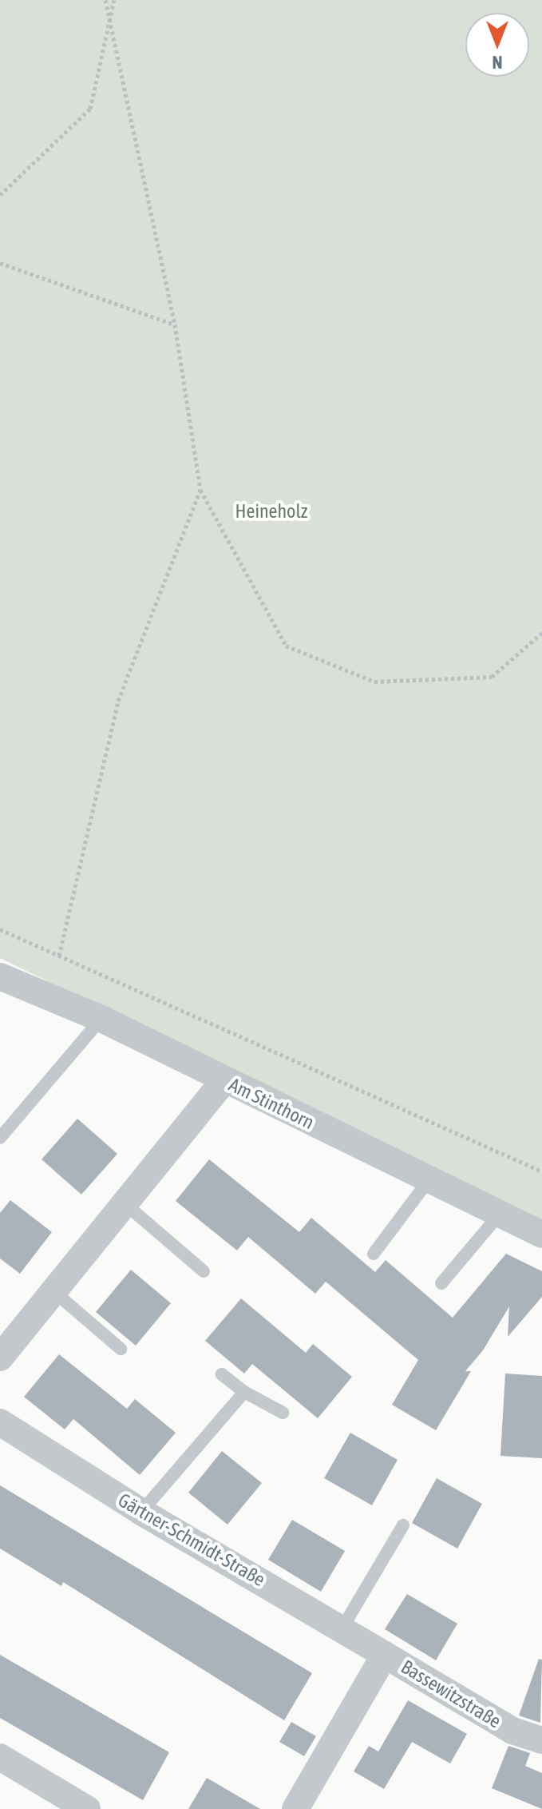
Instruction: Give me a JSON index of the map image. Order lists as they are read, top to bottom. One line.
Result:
{"streets":{"street":["Am Stinthorn","Gärtner-Schmidt-Straße","Bassewitzstraße"]},"crossings":[["Gärtner-Schmidt-Straße","Bassewitzstraße"]],"parks":["Heineholz"],"north":"bottom"}
